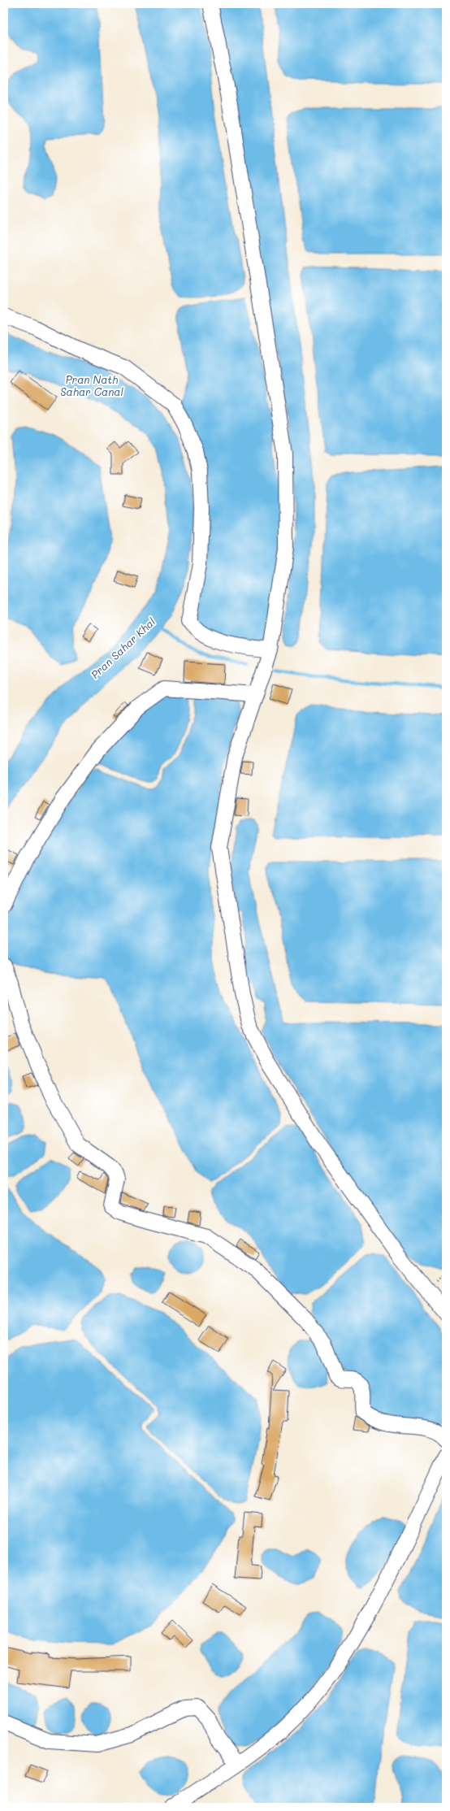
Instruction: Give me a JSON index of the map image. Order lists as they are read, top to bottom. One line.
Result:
{"water":["Pran Nath Sahar Canal","Pran Sahar Khal"]}
